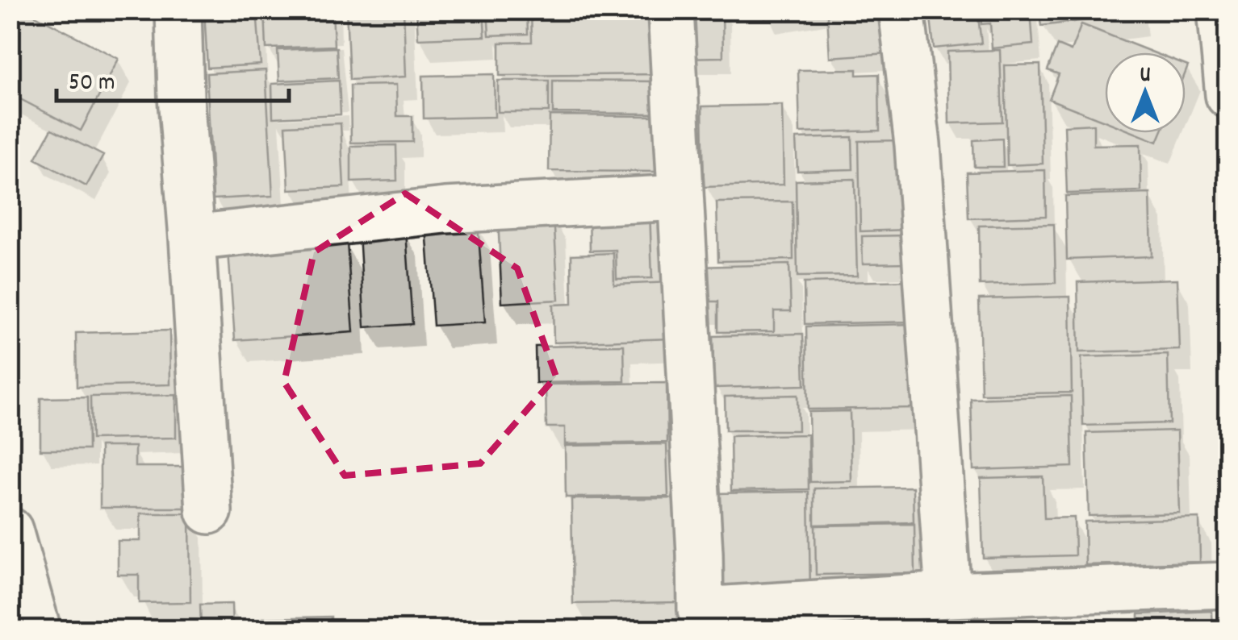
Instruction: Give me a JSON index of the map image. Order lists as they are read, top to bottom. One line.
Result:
{"scale_bar":"50 m","north":"top"}
